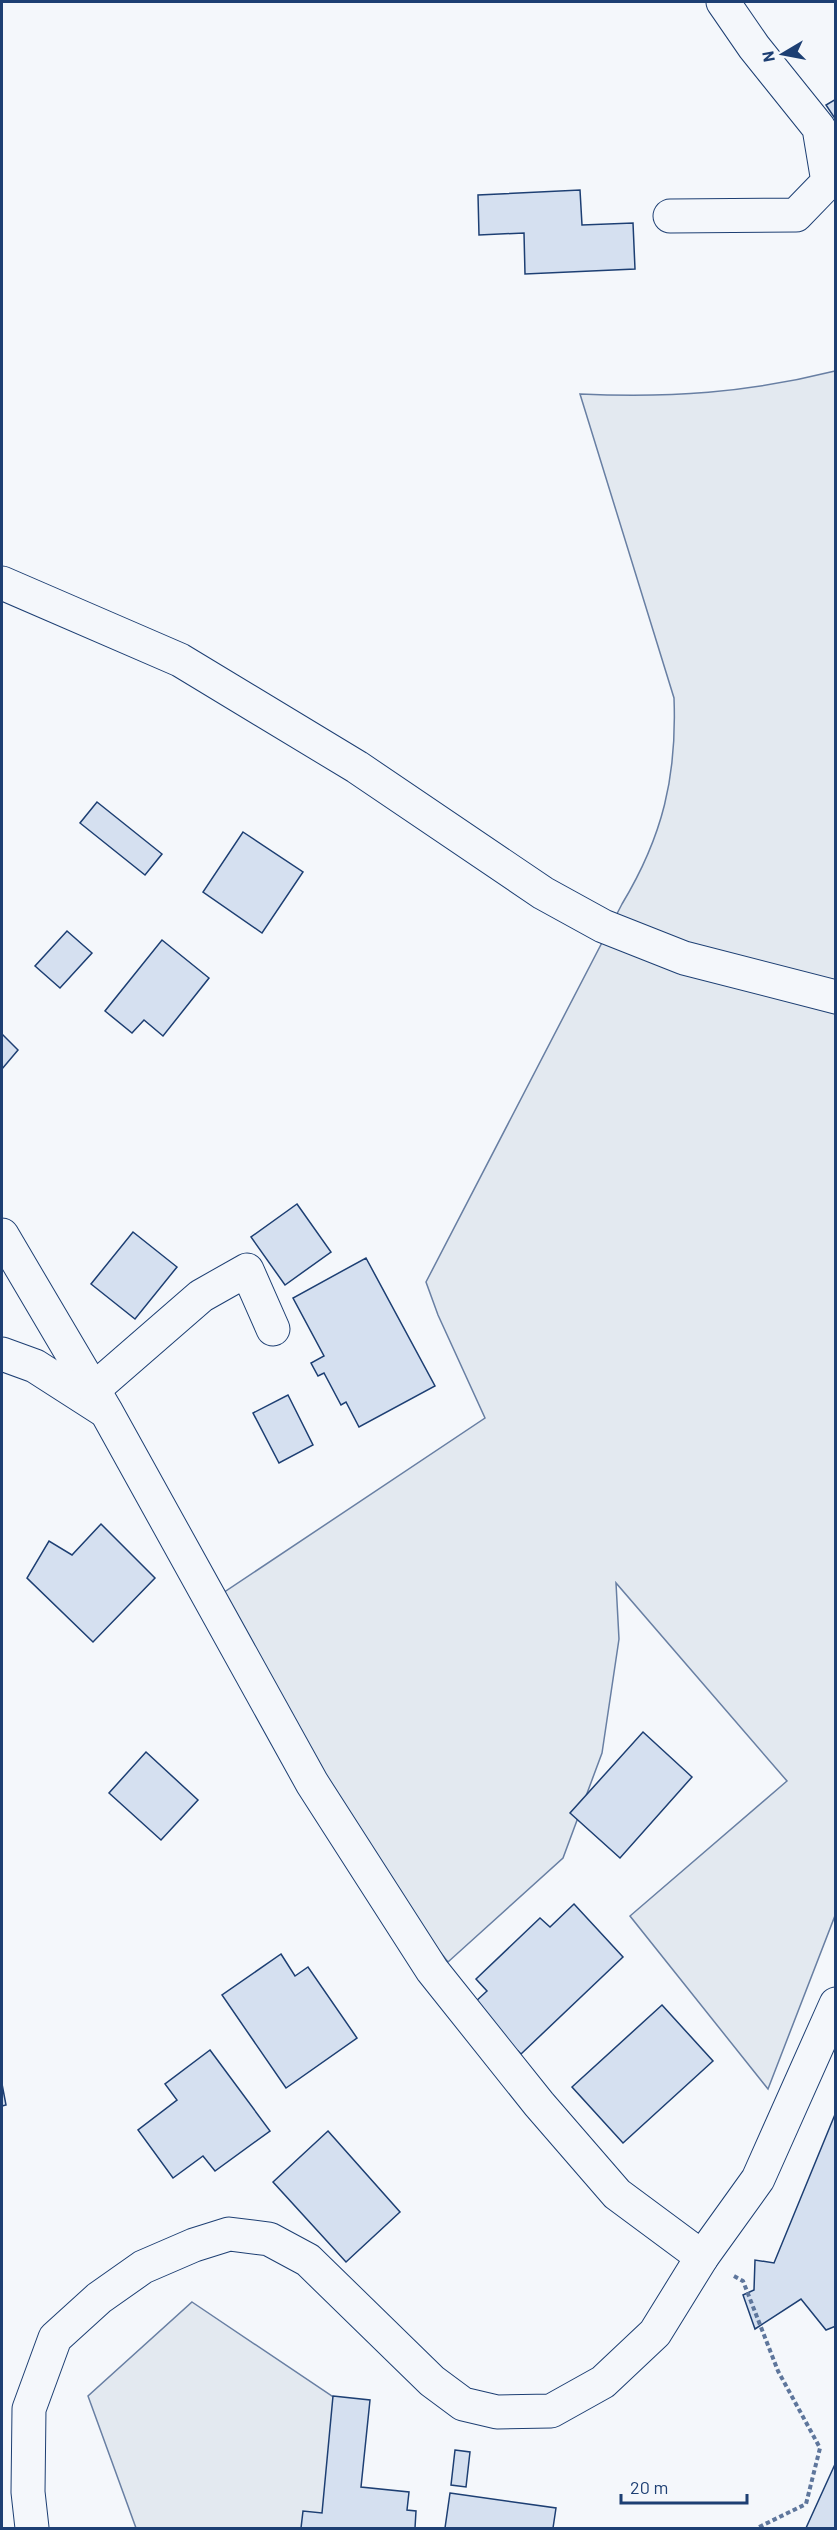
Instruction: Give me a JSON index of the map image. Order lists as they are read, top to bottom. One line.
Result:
{"scale_bar":"20 m","north":"left"}
